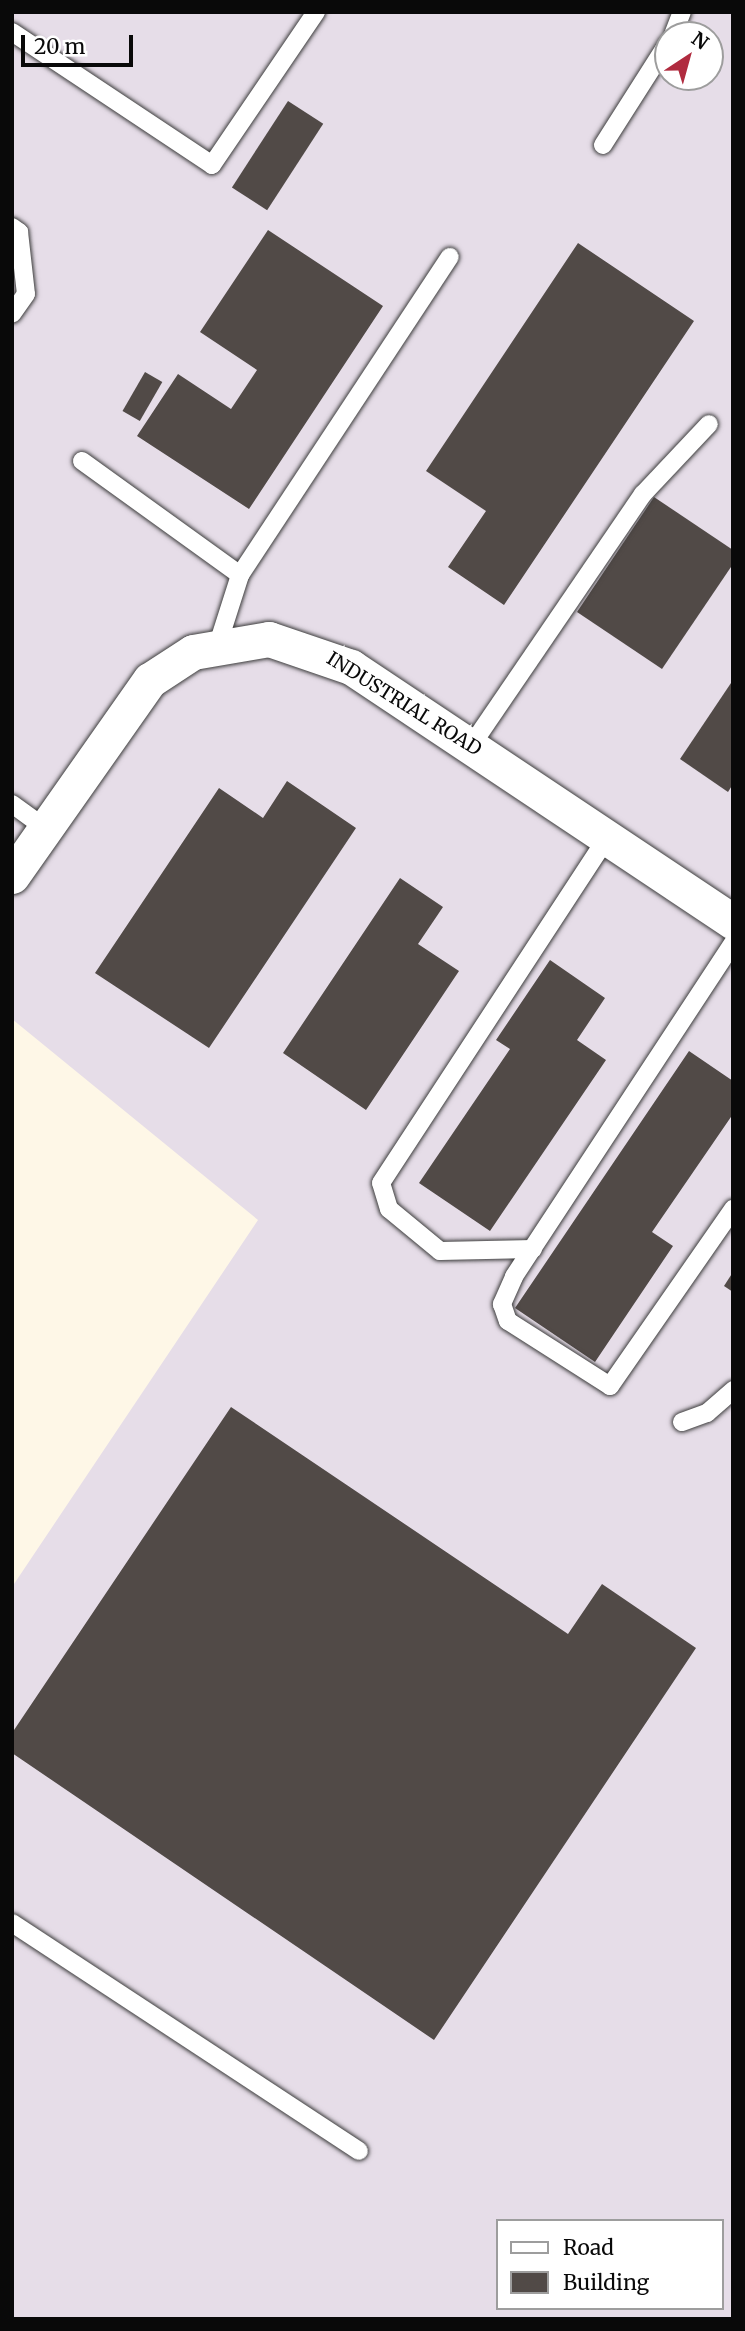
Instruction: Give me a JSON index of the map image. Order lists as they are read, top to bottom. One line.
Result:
{"streets":{"street":["INDUSTRIAL ROAD"]},"legend":["Road","Building"],"scale_bar":"20 m","north":"top right"}
